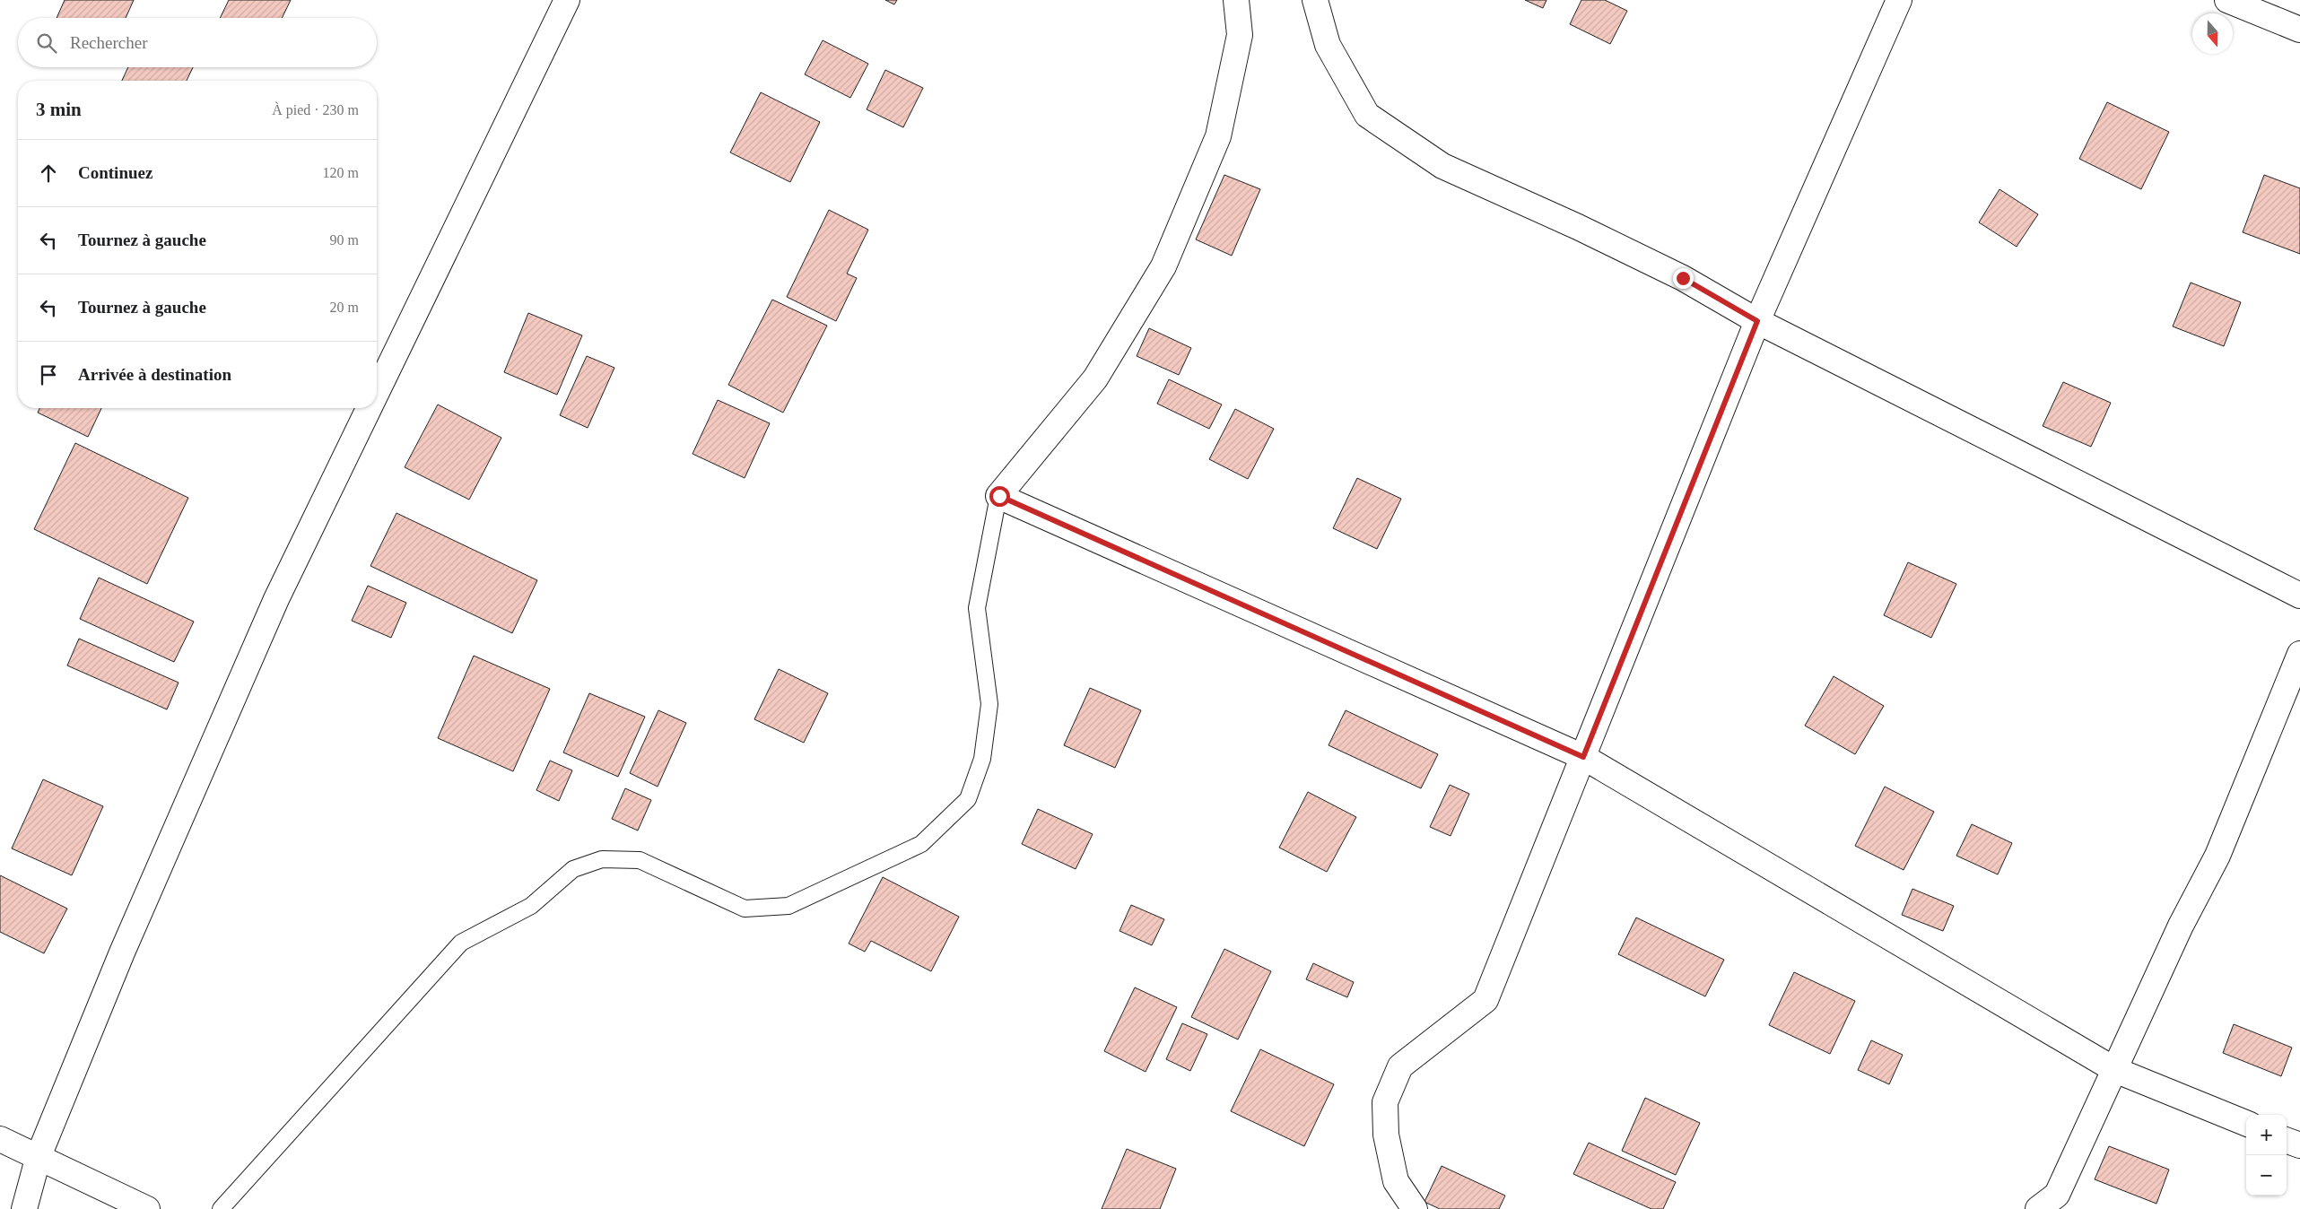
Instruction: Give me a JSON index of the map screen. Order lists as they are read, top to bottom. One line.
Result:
{"north":"bottom","page":{"search":"Rechercher","heading":["3 min","À pied · 230 m"],"list":[["Continuez","120 m"],["Tournez à gauche","90 m"],["Tournez à gauche","20 m"],"Arrivée à destination"],"map_buttons":["+","−"]}}
